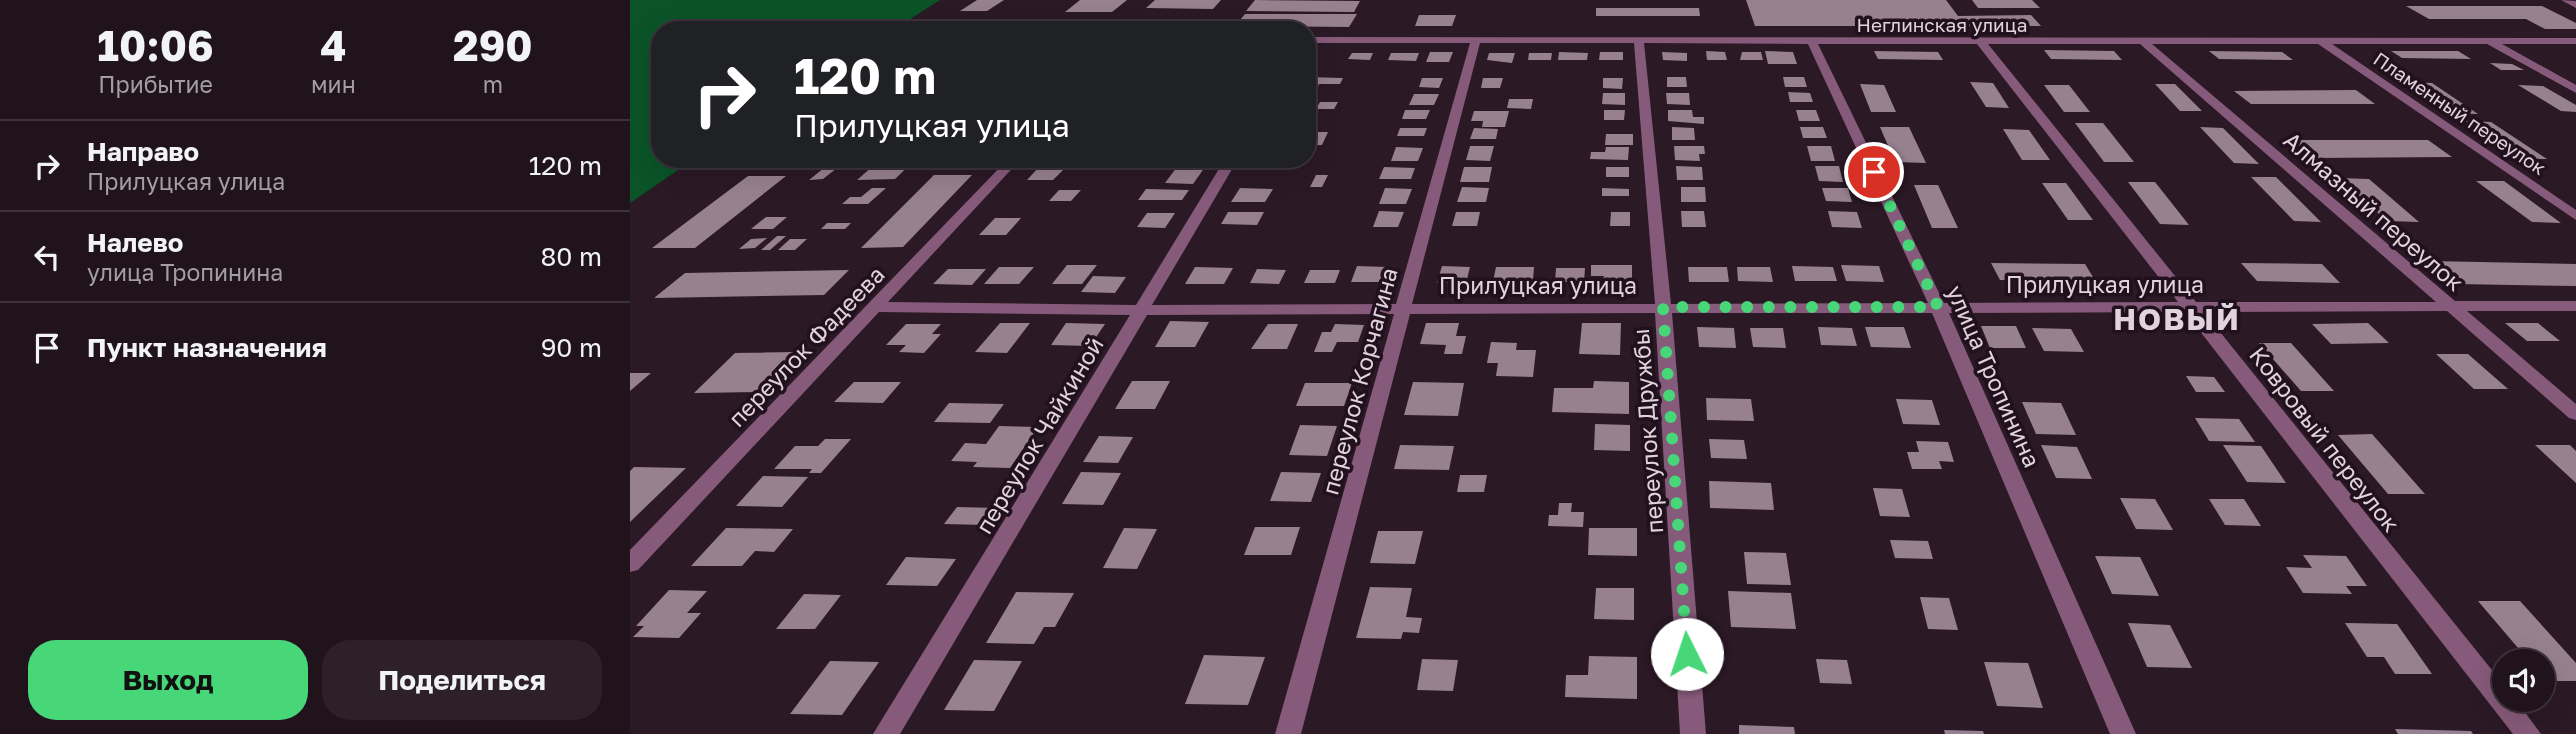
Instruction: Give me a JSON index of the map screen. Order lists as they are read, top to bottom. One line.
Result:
{"streets":{"street":["Неглинская улица","Пламенный переулок","Алмазный переулок","Прилуцкая улица","переулок Фадеева","улица Тропинина","переулок Корчагина","переулок Дружбы","переулок Чайкиной","Ковровый переулок"]},"crossings":[["Неглинская улица","Пламенный переулок"],["Неглинская улица","Алмазный переулок"],["Неглинская улица","улица Тропинина"],["Неглинская улица","переулок Корчагина"],["Неглинская улица","переулок Дружбы"],["Неглинская улица","Ковровый переулок"],["Алмазный переулок","Прилуцкая улица"],["Прилуцкая улица","переулок Фадеева"],["Прилуцкая улица","улица Тропинина"],["Прилуцкая улица","переулок Корчагина"],["Прилуцкая улица","переулок Дружбы"],["Прилуцкая улица","переулок Чайкиной"],["Прилуцкая улица","Ковровый переулок"]],"districts":["НОВЫЙ"],"page":{"eta":["10:06","Прибытие","4","мин","290","m"],"turn":["120 m","Прилуцкая улица"],"list":[{"name":"Направо","note":"Прилуцкая улица","value":"120 m"},{"name":"Налево","note":"улица Тропинина","value":"80 m"},{"name":"Пункт назначения","value":"90 m"}],"buttons":["Выход","Поделиться"]}}
